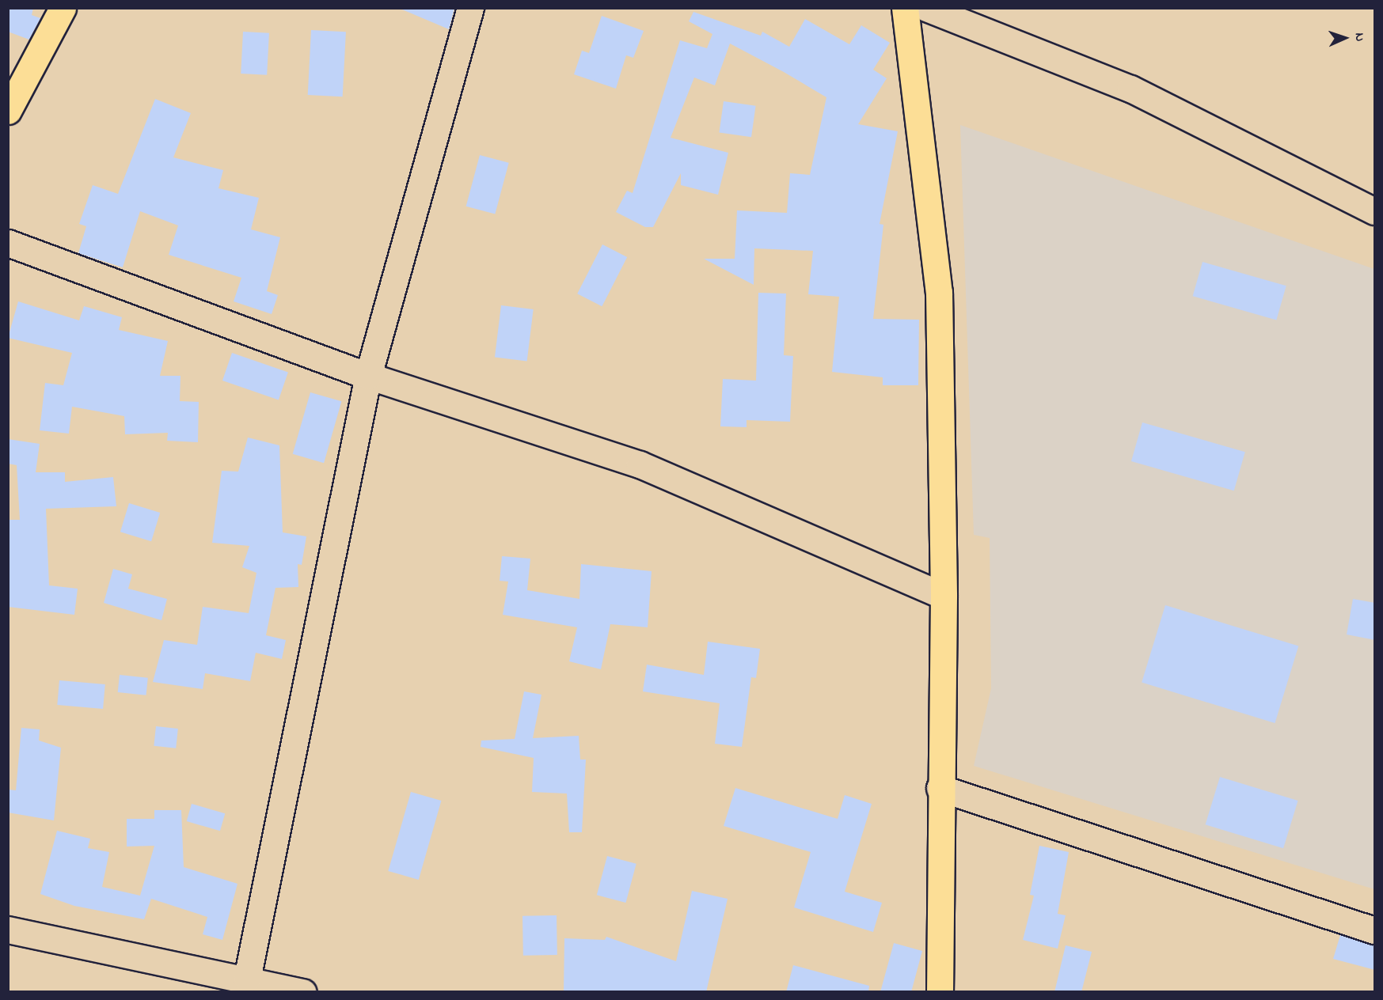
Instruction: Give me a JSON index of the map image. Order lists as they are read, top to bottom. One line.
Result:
{"north":"right"}
